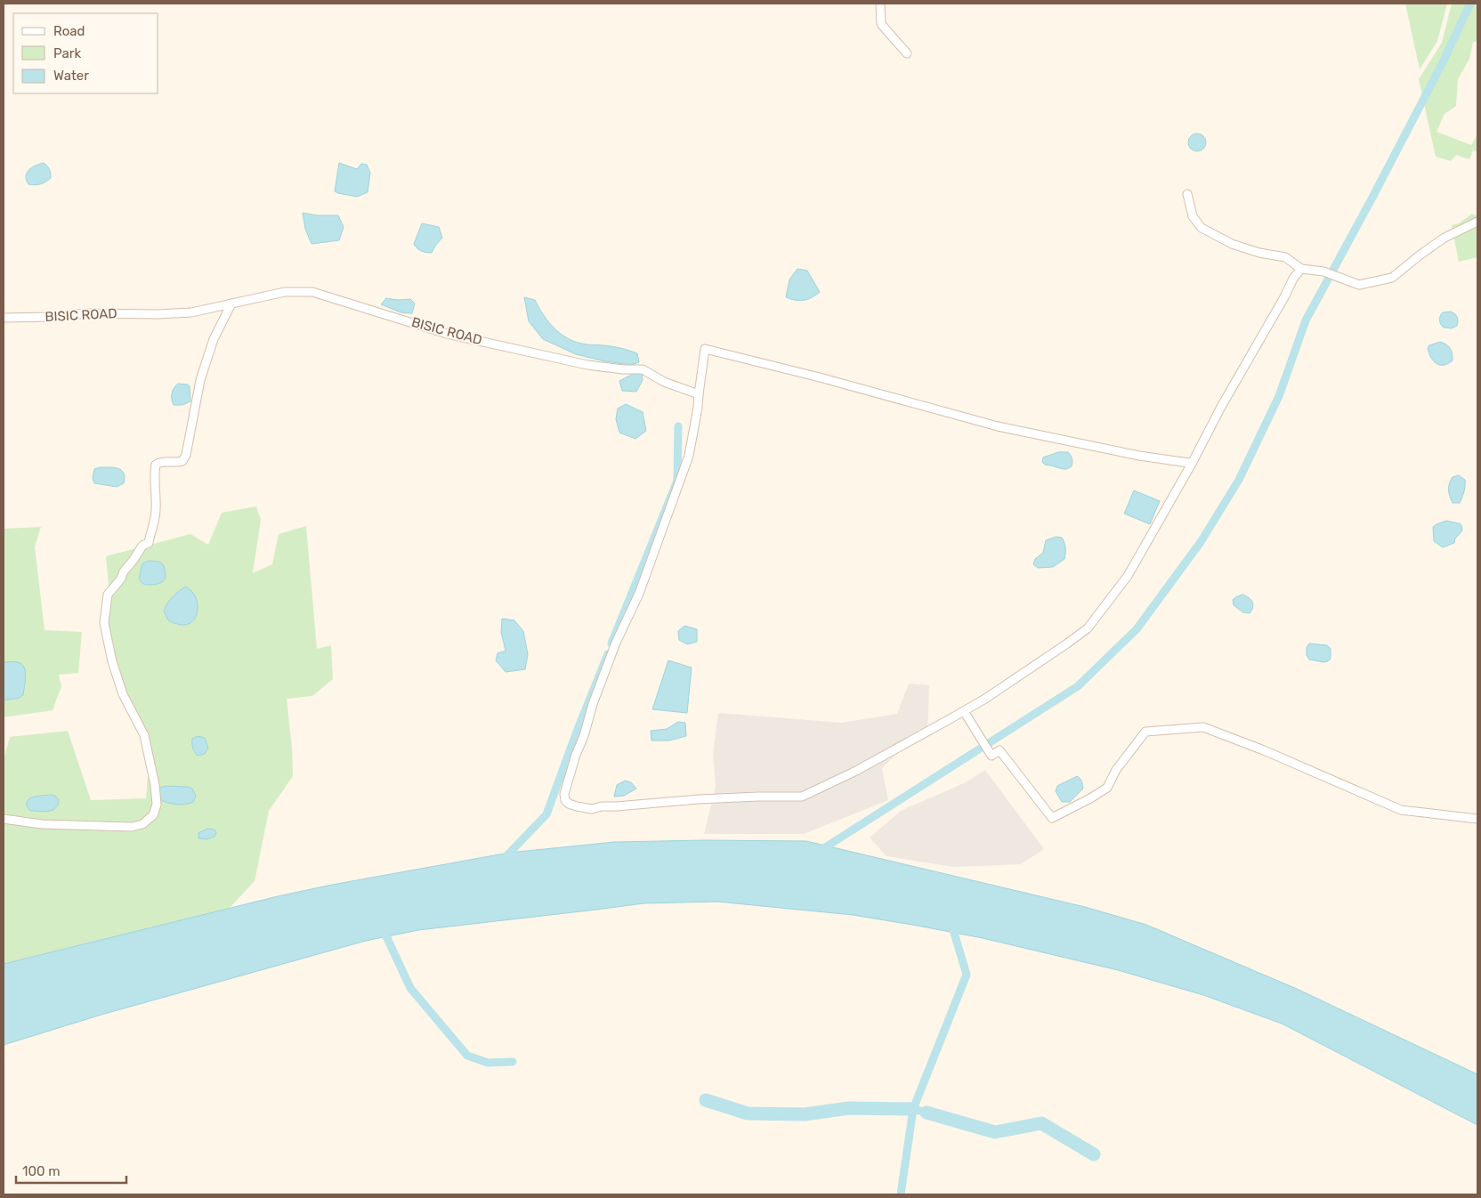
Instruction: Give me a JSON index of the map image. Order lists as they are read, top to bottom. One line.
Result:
{"streets":{"street":["BISIC ROAD"]},"legend":["Road","Park","Water"],"scale_bar":"100 m"}
